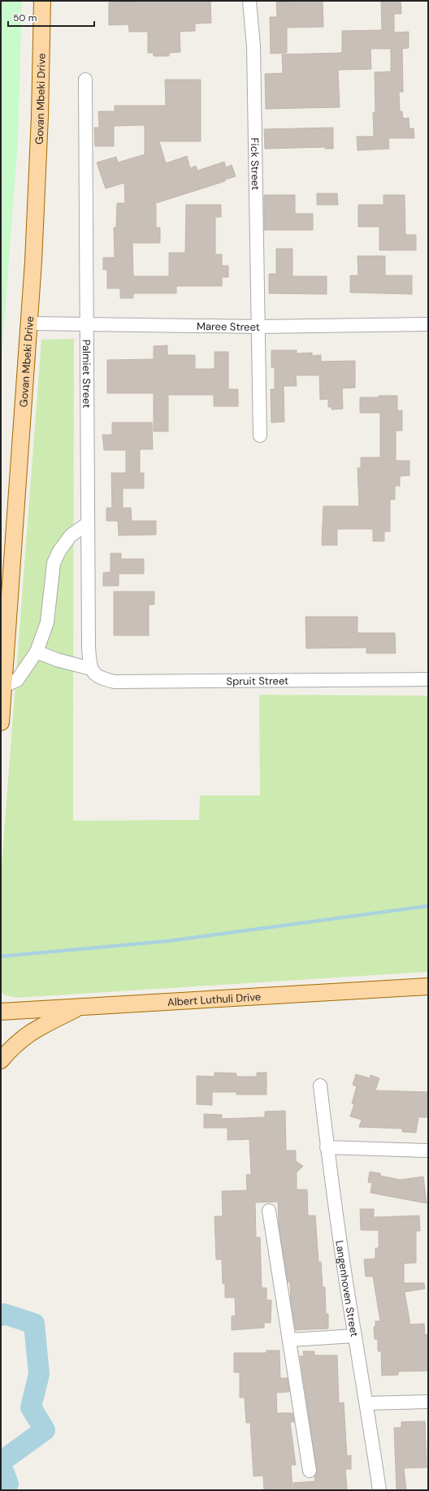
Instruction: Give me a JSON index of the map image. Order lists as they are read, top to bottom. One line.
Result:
{"streets":{"main road":["Govan Mbeki Drive","Albert Luthuli Drive"],"street":["Fick Street","Maree Street","Palmiet Street","Spruit Street","Langenhoven Street"]},"crossings":[["Govan Mbeki Drive","Maree Street"],["Fick Street","Maree Street"],["Maree Street","Palmiet Street"],["Palmiet Street","Spruit Street"]],"scale_bar":"50 m"}
